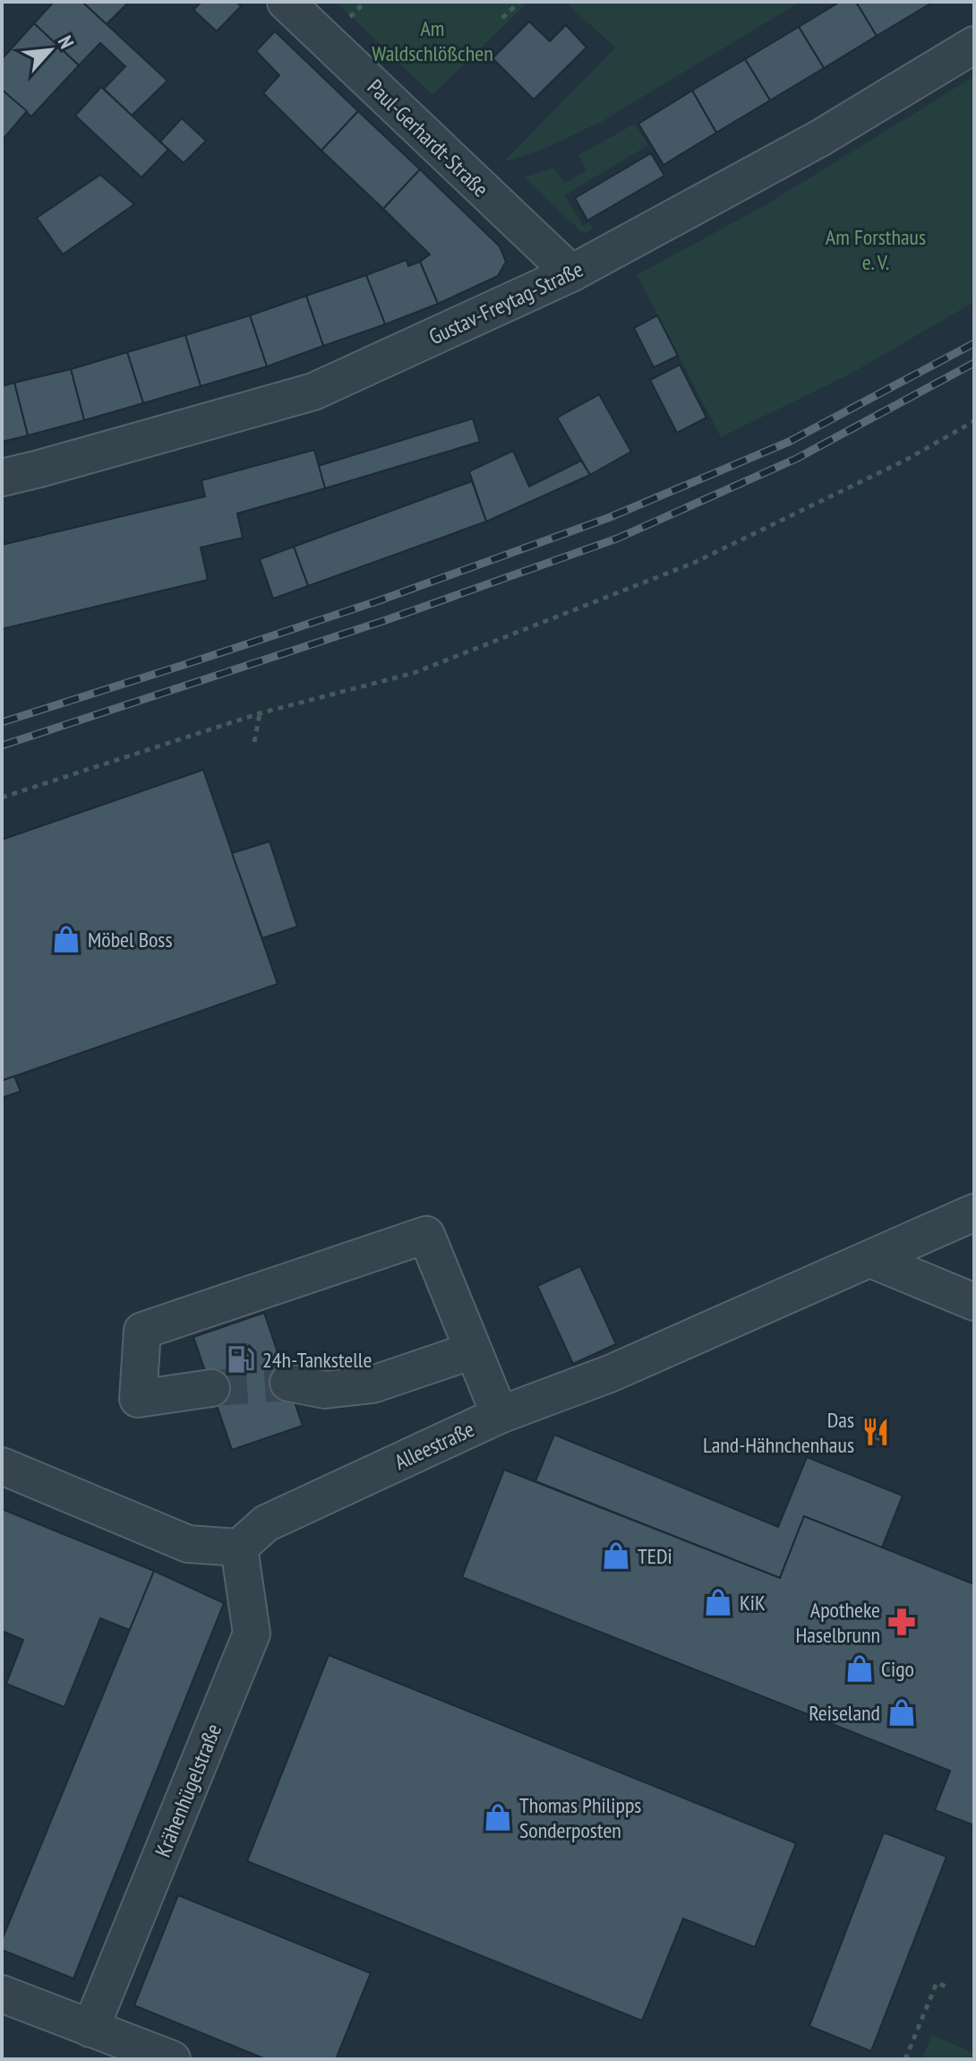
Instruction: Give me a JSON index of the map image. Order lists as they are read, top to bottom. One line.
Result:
{"streets":{"street":["Paul-Gerhardt-Straße","Gustav-Freytag-Straße","Alleestraße","Krähenhügelstraße"]},"crossings":[["Paul-Gerhardt-Straße","Gustav-Freytag-Straße"],["Alleestraße","Krähenhügelstraße"]],"parks":["Am Waldschlößchen","Am Forsthaus e. V."],"places":{"shop":["Möbel Boss","TEDi","KiK","Cigo","Reiseland","Thomas Philipps Sonderposten"],"fuel station":["24h-Tankstelle"],"restaurant":["Das Land-Hähnchenhaus"],"pharmacy":["Apotheke Haselbrunn"]},"north":"top right"}
